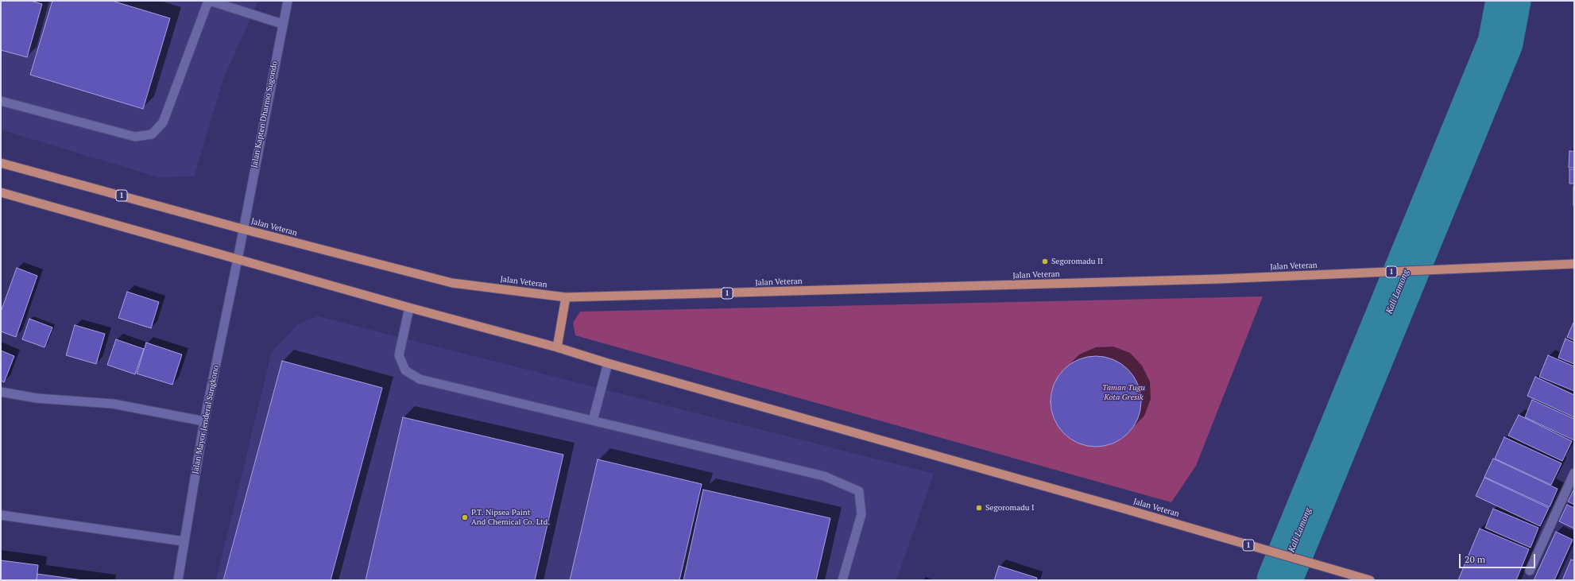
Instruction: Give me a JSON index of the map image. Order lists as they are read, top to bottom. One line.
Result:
{"streets":{"highway":["1","Jalan Veteran"],"main road":["Jalan Kapten Dharmo Sugondo","Jalan Mayor Jenderal Sungkono"]},"crossings":[["Jalan Kapten Dharmo Sugondo","Jalan Veteran"],["Jalan Kapten Dharmo Sugondo","Jalan Mayor Jenderal Sungkono"],["Jalan Veteran","Jalan Mayor Jenderal Sungkono"]],"water":["Kali Lamong"],"parks":["Taman Tugu Kota Gresik"],"places":["Segoromadu II","Segoromadu I","P.T. Nipsea Paint And Chemical Co. Ltd."],"scale_bar":"20 m"}
